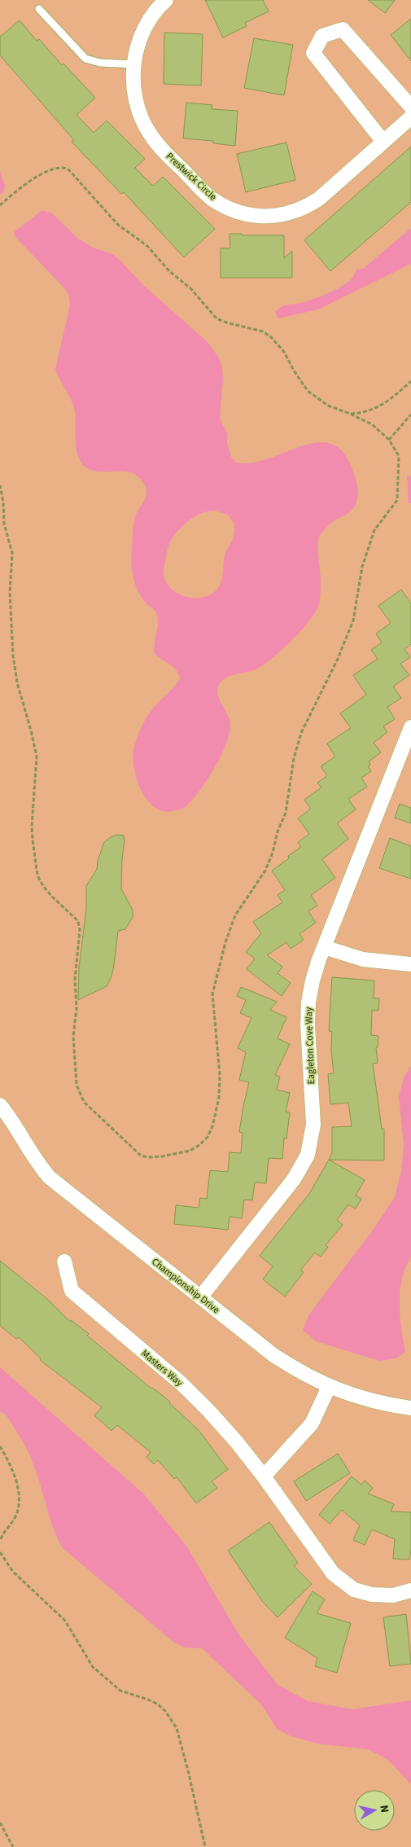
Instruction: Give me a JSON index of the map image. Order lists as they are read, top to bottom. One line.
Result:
{"streets":{"street":["Prestwick Circle","Eagleton Cove Way","Championship Drive","Masters Way"]},"crossings":[["Eagleton Cove Way","Championship Drive"]],"north":"right"}
